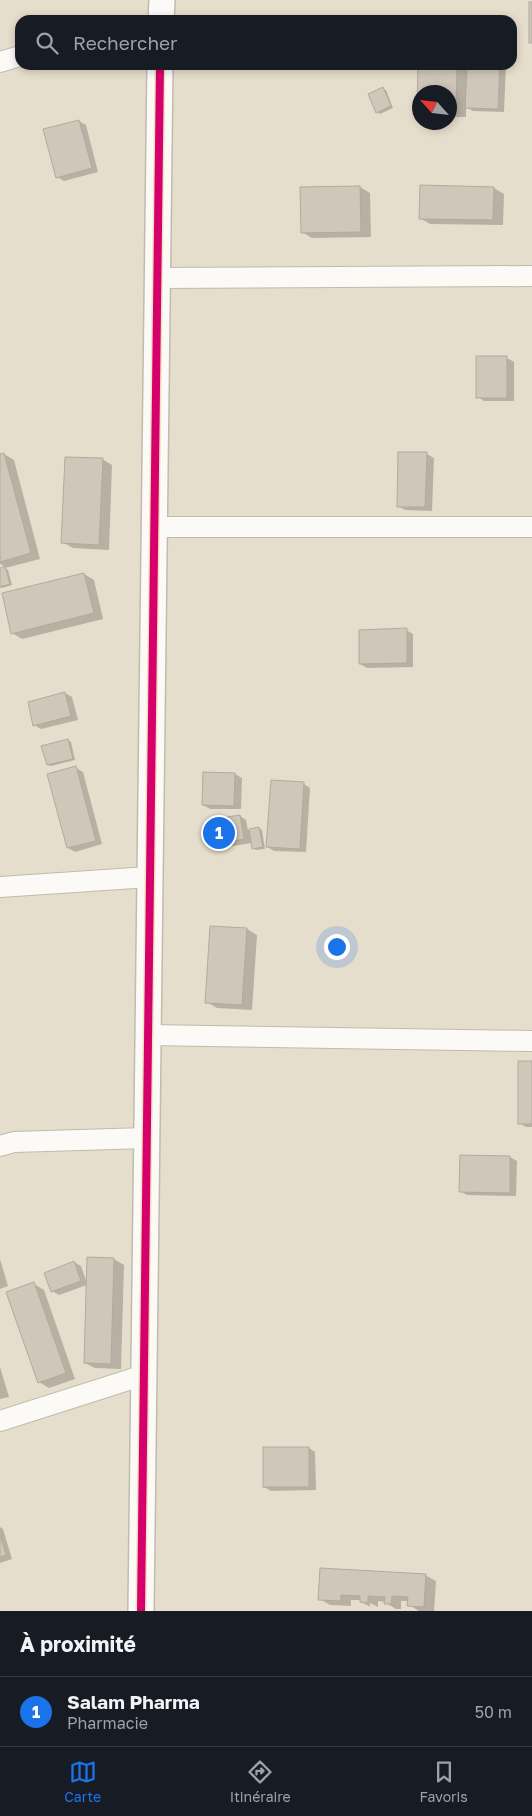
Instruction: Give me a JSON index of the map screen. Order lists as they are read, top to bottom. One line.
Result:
{"north":"top left","page":{"search":"Rechercher","pins":"1","heading":"À proximité","list":[{"mark":"1","name":"Salam Pharma","note":"Pharmacie","value":"50 m"}],"nav":["Carte","Itinéraire","Favoris"]}}
